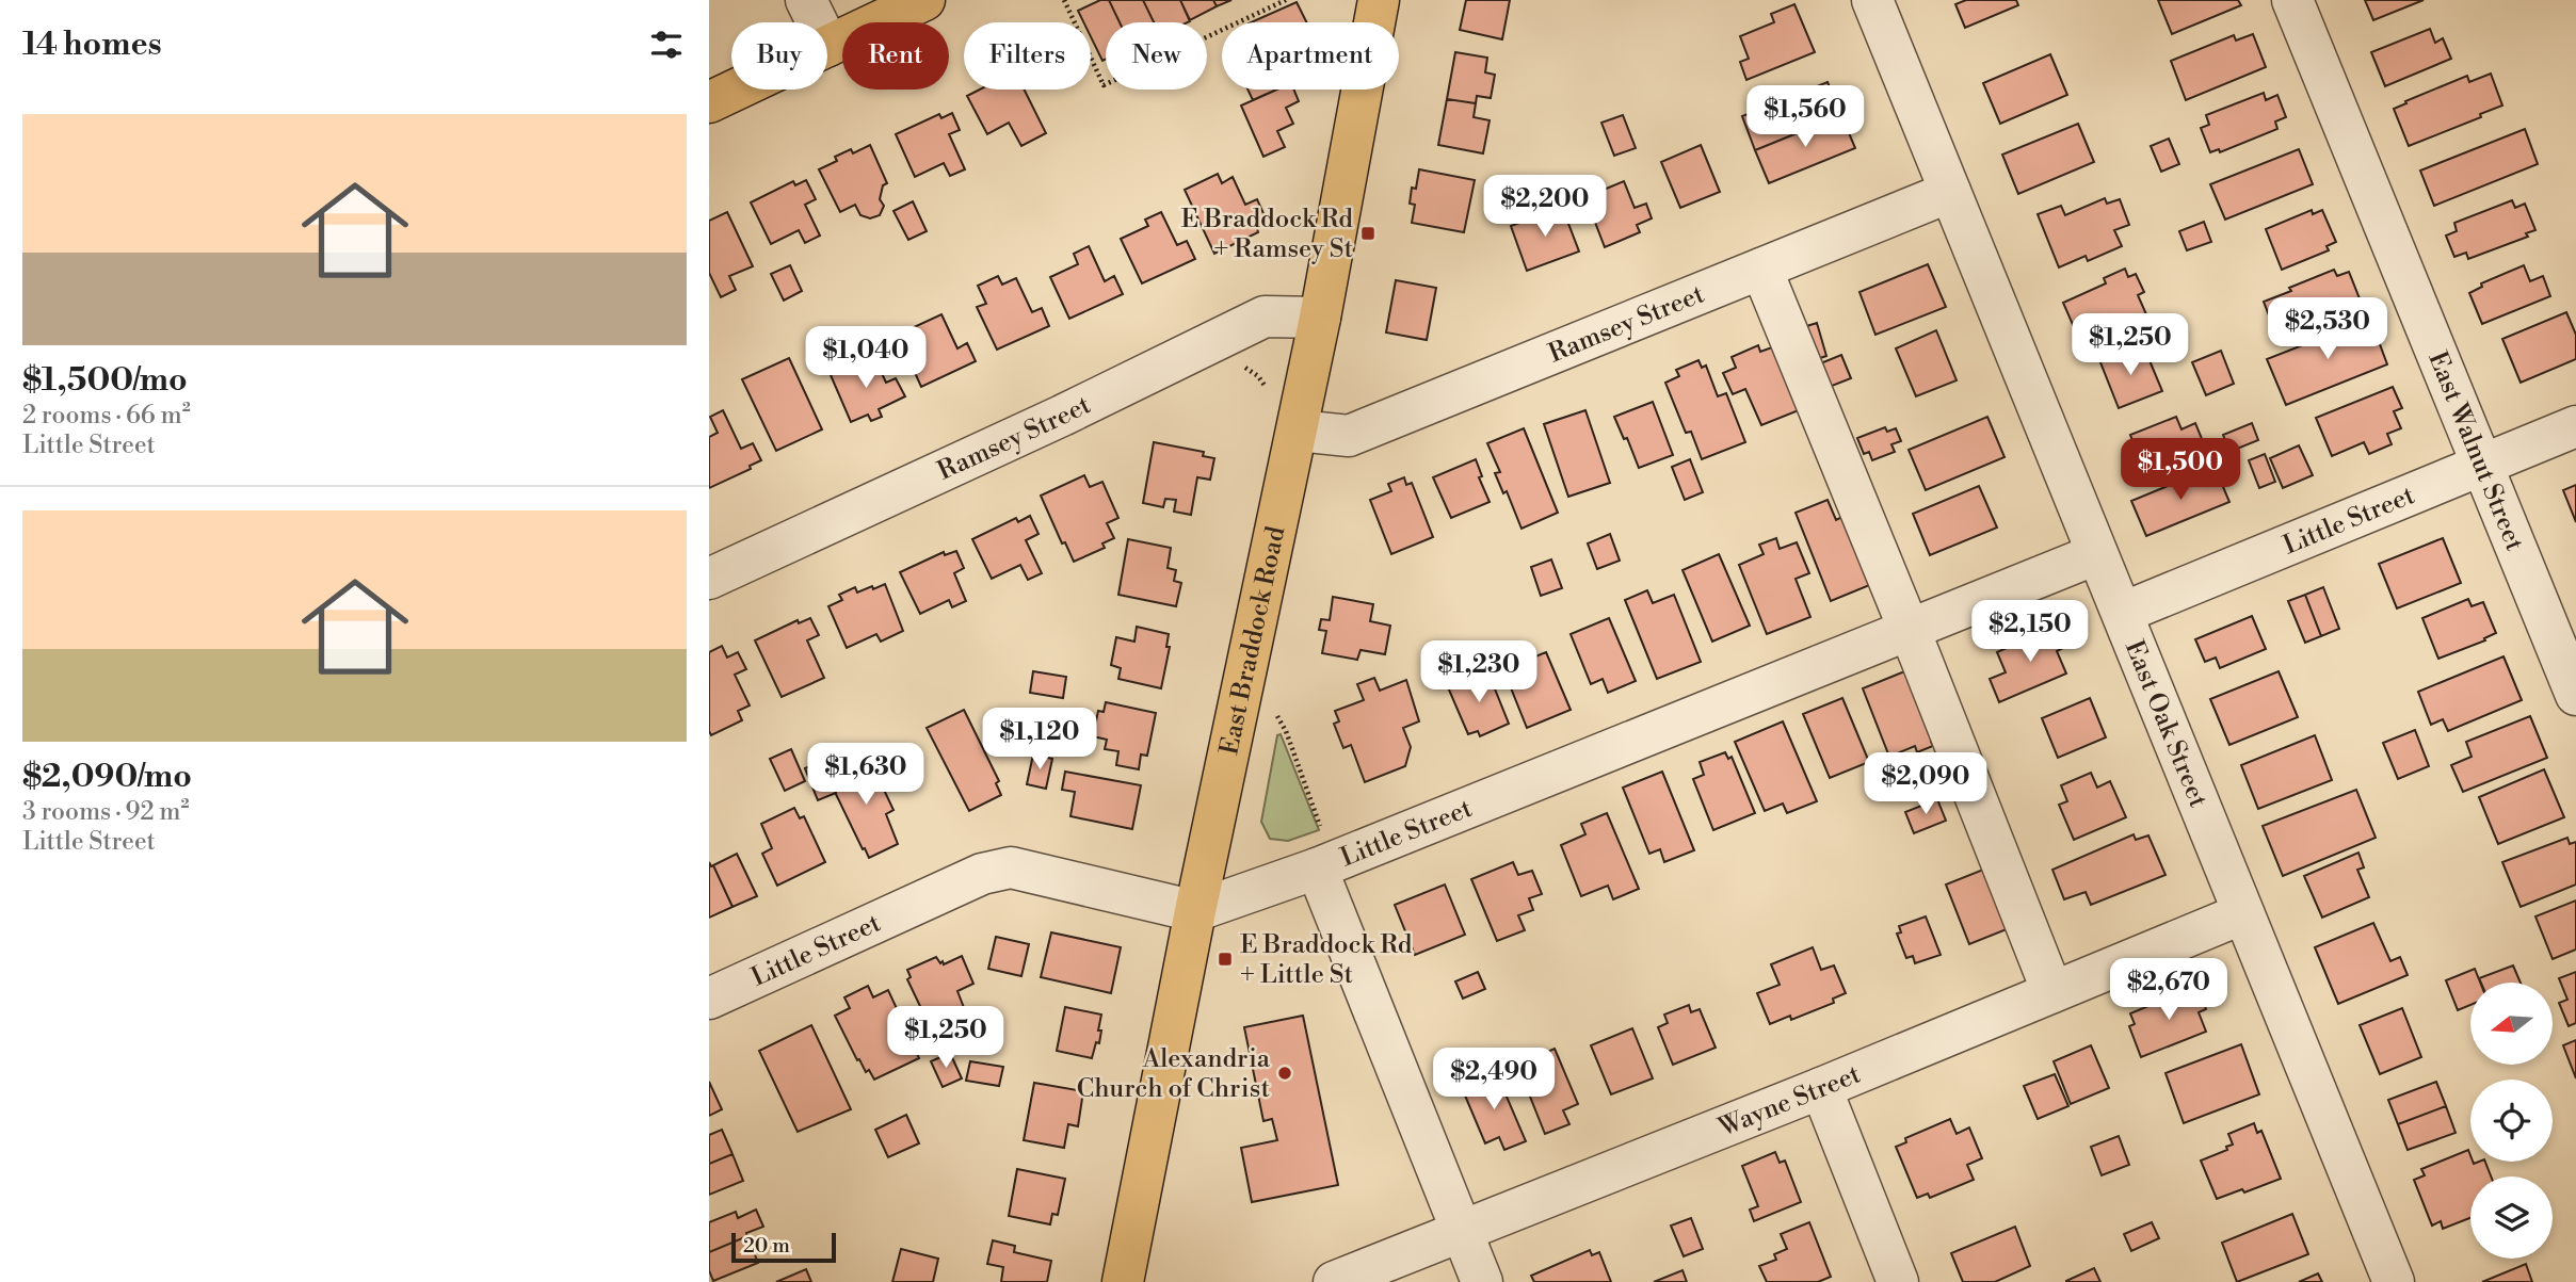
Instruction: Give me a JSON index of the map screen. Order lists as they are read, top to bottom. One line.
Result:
{"streets":{"main road":["East Braddock Road"],"street":["Ramsey Street","East Walnut Street","Little Street","East Oak Street","Wayne Street"]},"crossings":[["Ramsey Street","East Braddock Road"],["Ramsey Street","East Oak Street"],["East Walnut Street","Little Street"],["Little Street","East Braddock Road"],["Little Street","East Oak Street"],["East Oak Street","Wayne Street"]],"places":{"transit":["E Braddock Rd + Ramsey St","E Braddock Rd + Little St"],"other":["Alexandria Church of Christ"]},"scale_bar":"20 m","north":"left","page":{"heading":"14 homes","chip":["Buy","Rent","Filters","New","Apartment"],"price":["$1,560","$2,200","$2,530","$1,250","$1,040","$1,500","$2,150","$1,230","$1,120","$1,630","$2,090","$2,670","$1,250","$2,490"],"list":[{"name":"$1,500/mo","note":"2 rooms · 66 m² · Little Street"},{"name":"$2,090/mo","note":"3 rooms · 92 m² · Little Street"}],"scale":"20 m"}}
